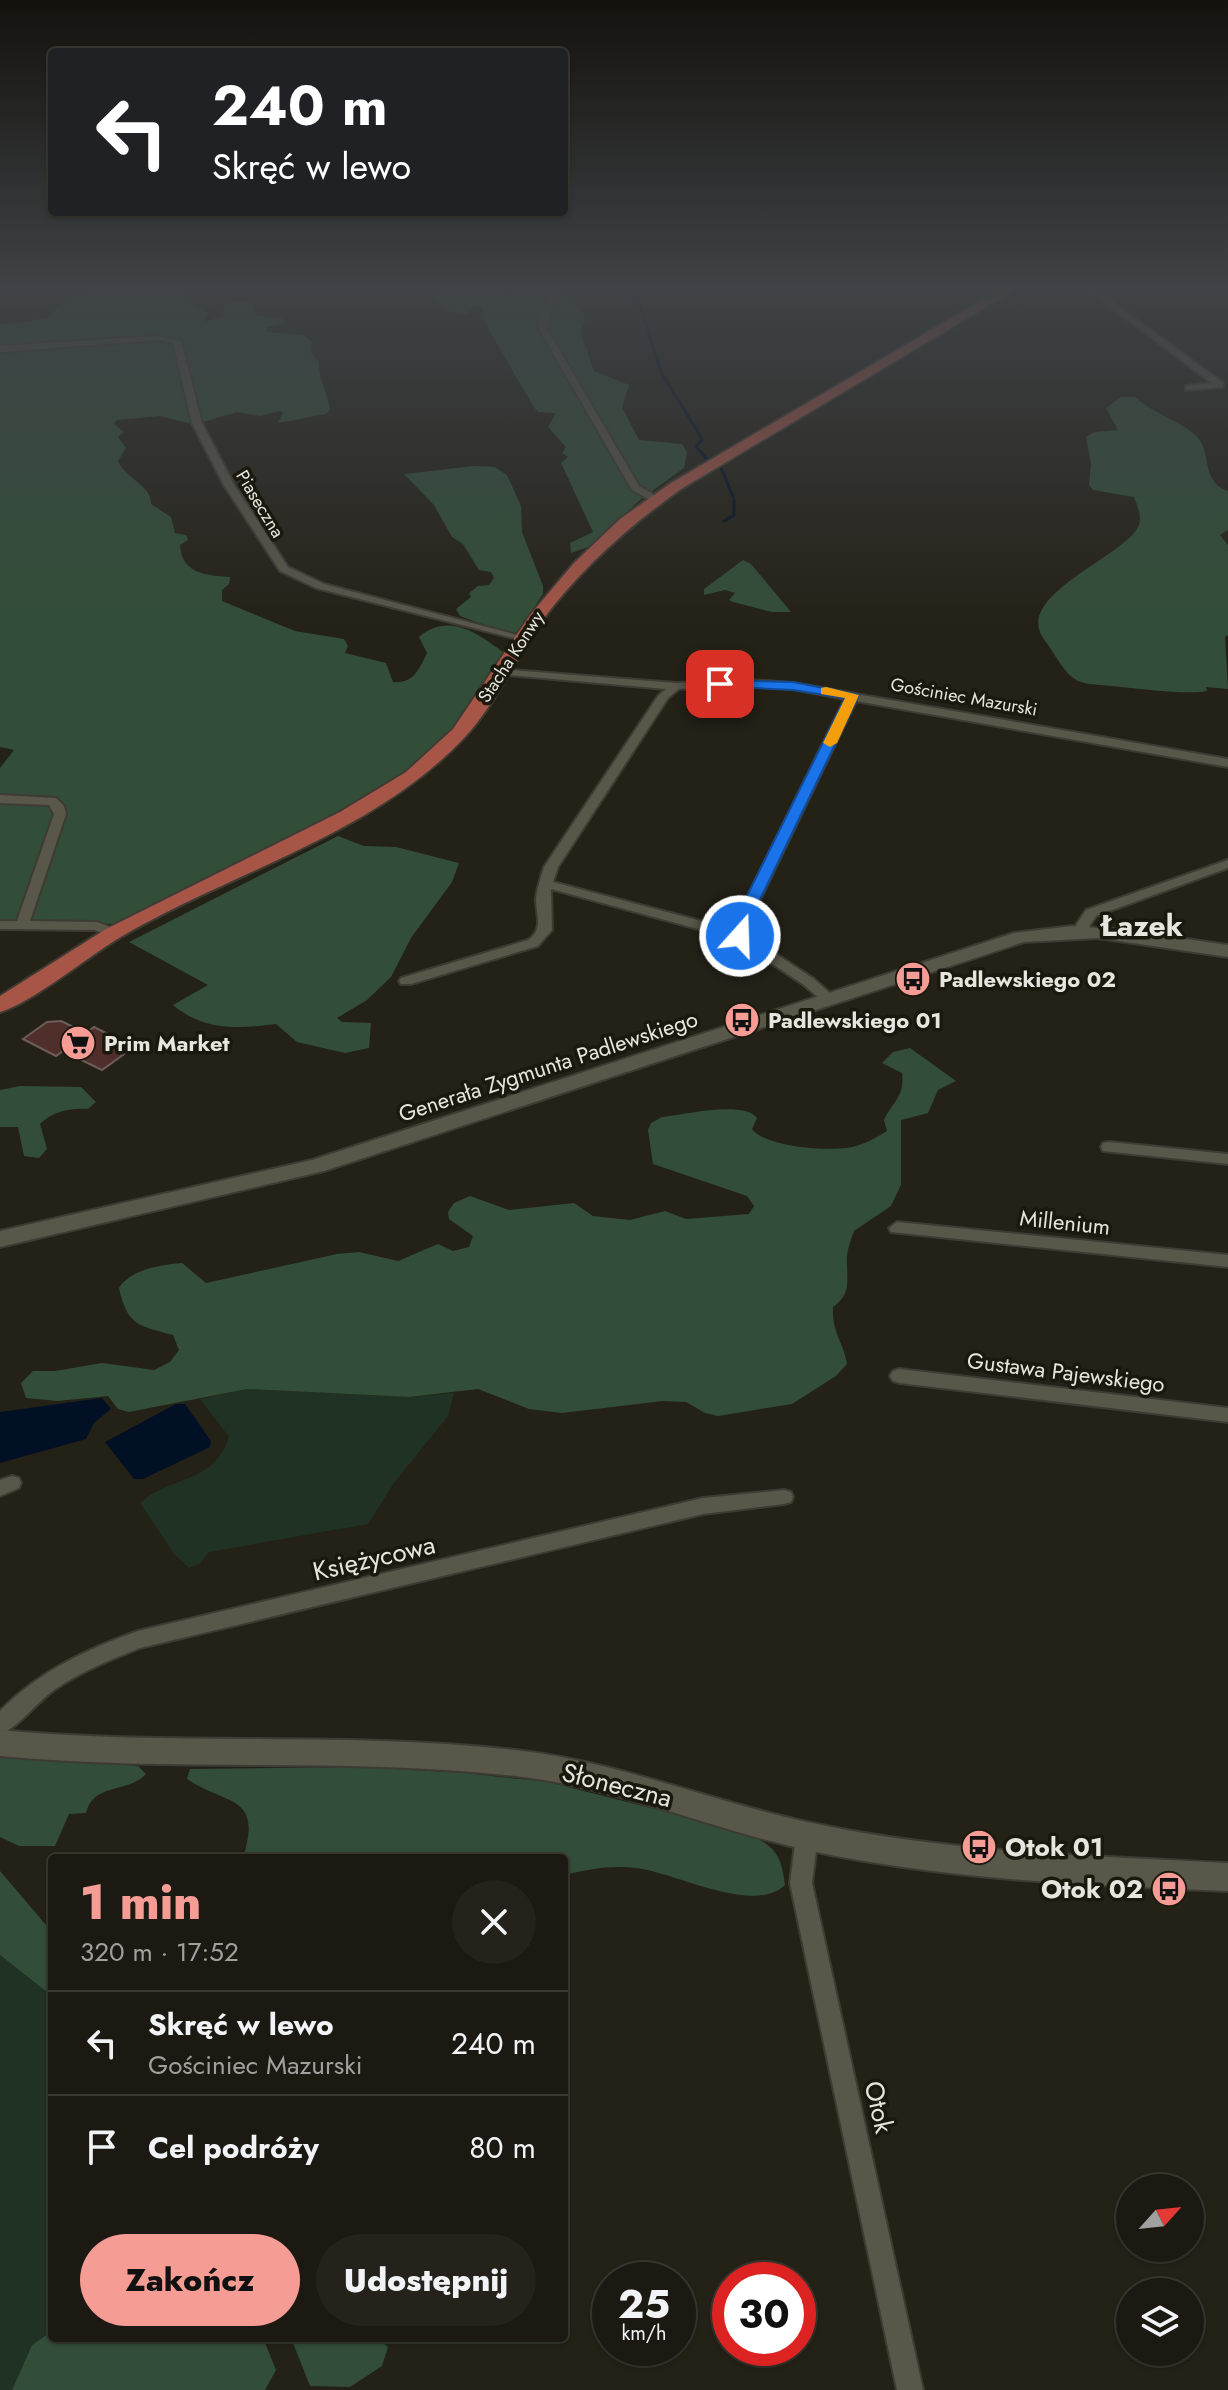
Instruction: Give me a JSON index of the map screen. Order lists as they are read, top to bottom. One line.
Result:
{"streets":{"main road":["Stacha Konwy"],"street":["Piaseczna","Gościniec Mazurski","Generała Zygmunta Padlewskiego","Millenium","Gustawa Pajewskiego","Księżycowa","Słoneczna","Otok"]},"crossings":[["Piaseczna","Stacha Konwy"],["Stacha Konwy","Gościniec Mazurski"],["Słoneczna","Otok"]],"districts":["Łazek"],"places":{"bus stop":["Padlewskiego 02","Padlewskiego 01","Otok 01","Otok 02"],"supermarket":["Prim Market"]},"north":"top right","page":{"turn":["240 m","Skręć w lewo"],"heading":["1 min","320 m · 17:52"],"list":[{"name":"Skręć w lewo","note":"Gościniec Mazurski","value":"240 m"},{"name":"Cel podróży","value":"80 m"}],"buttons":["Zakończ","Udostępnij"],"speed":"25 km/h","limit":"30"}}
